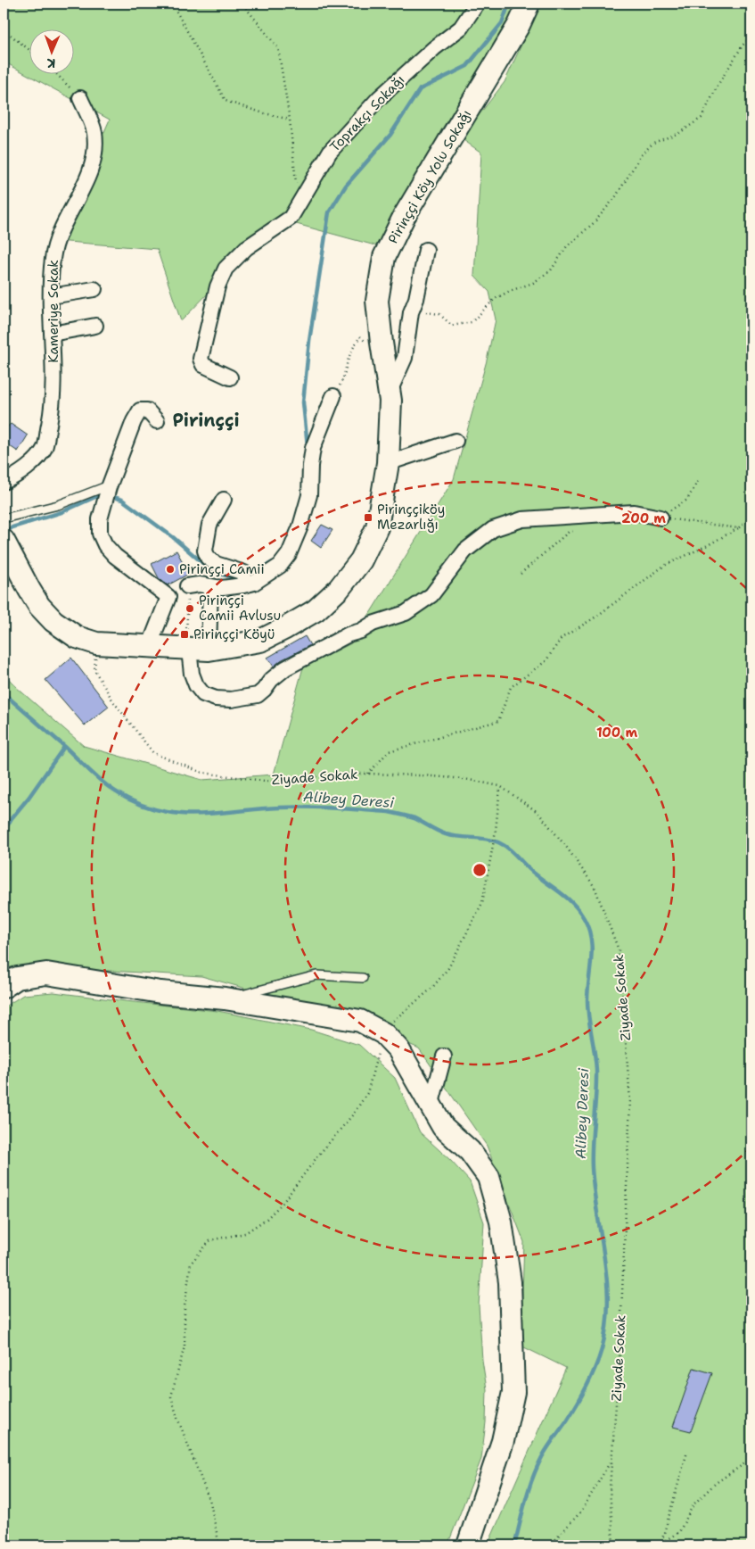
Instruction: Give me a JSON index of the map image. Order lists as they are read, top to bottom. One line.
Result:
{"streets":{"main road":["Pirinççi Köy Yolu Sokağı"],"street":["Toprakçı Sokağı","Kameriye Sokak"],"path":["Ziyade Sokak"]},"crossings":[["Pirinççi Köy Yolu Sokağı","Ziyade Sokak"]],"districts":["Pirinççi"],"water":["Alibey Deresi"],"places":{"transit":["Pirinççiköy Mezarlığı","Pirinççi Köyü"],"other":["Pirinççi Camii","Pirinççi Camii Avlusu"]},"north":"bottom","rings":["200 m","100 m"]}
